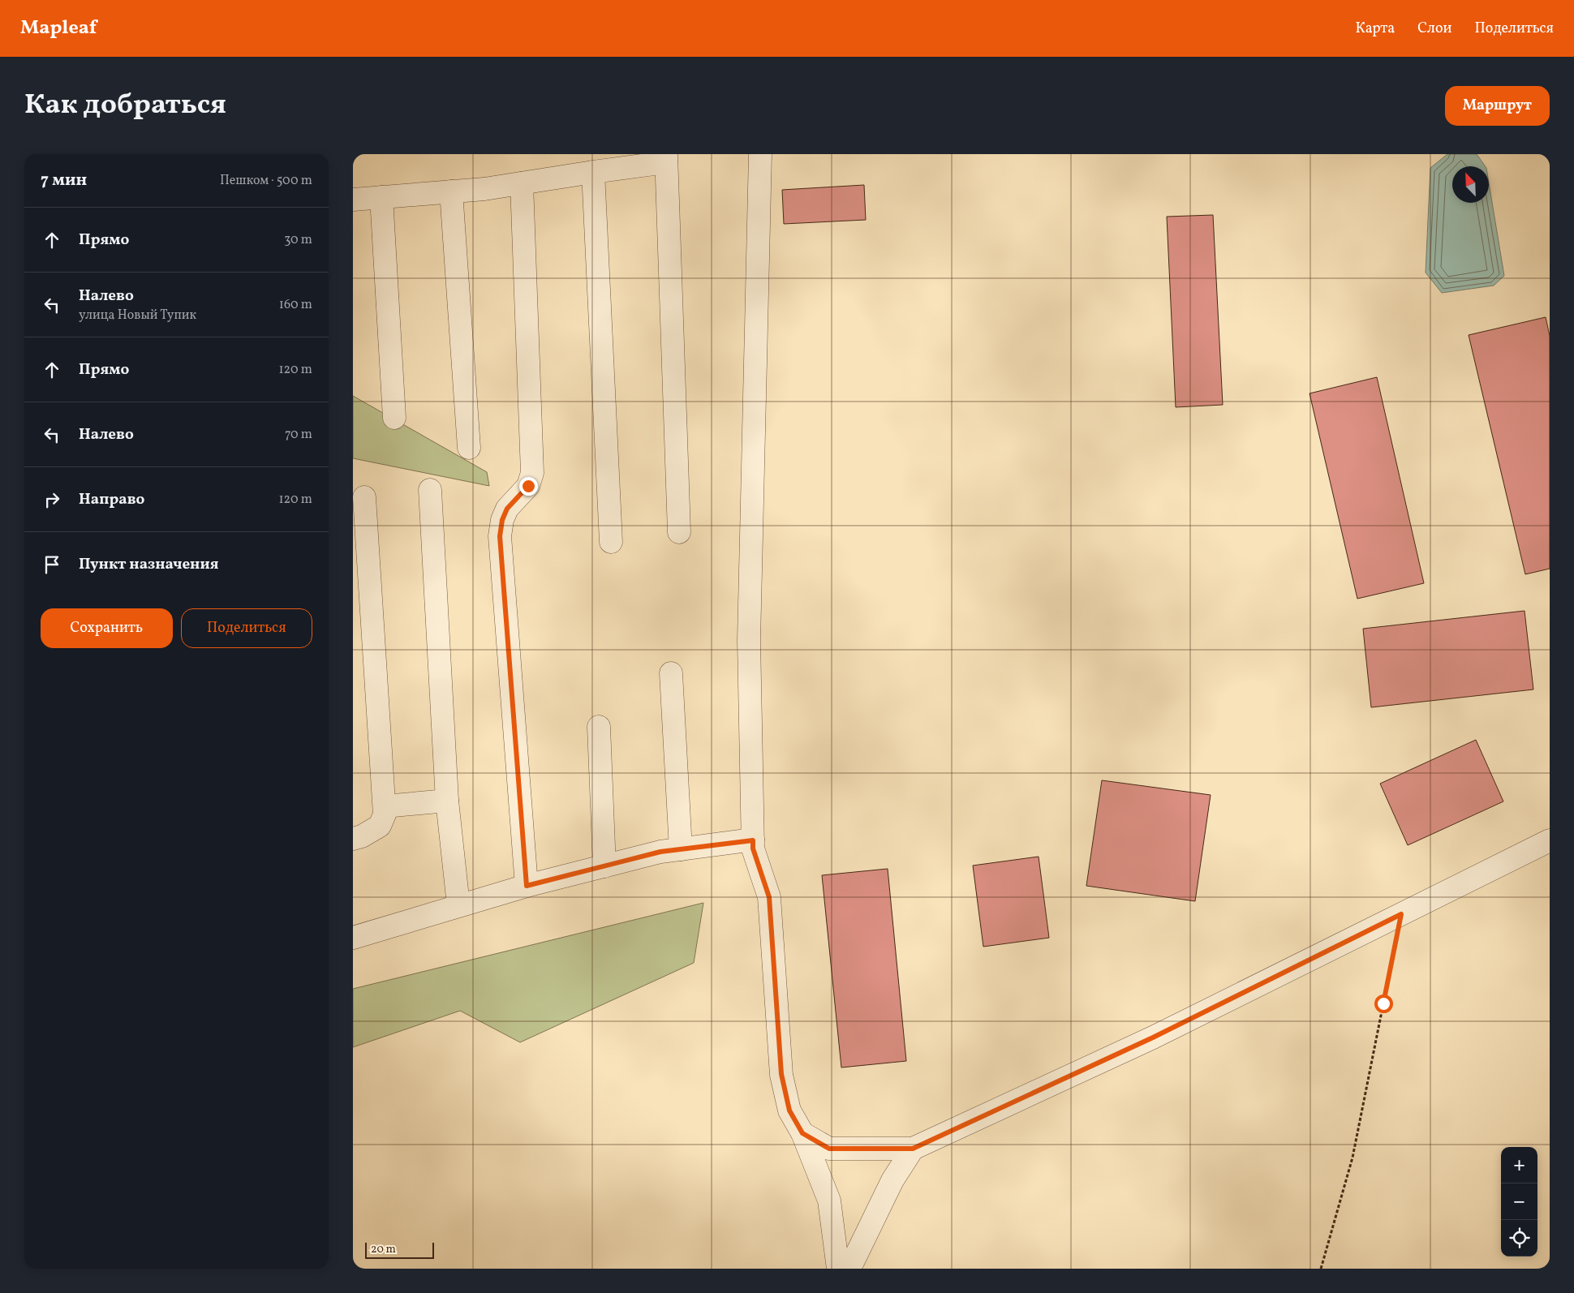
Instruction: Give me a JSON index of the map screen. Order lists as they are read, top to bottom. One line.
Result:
{"scale_bar":"20 m","north":"top left","page":{"header":"Mapleaf","nav":["Карта","Слои","Поделиться"],"title":"Как добраться","buttons":["Маршрут",["Сохранить","Поделиться"]],"heading":["7 мин","Пешком · 500 m"],"list":[["Прямо","30 m"],["Налево","улица Новый Тупик","160 m"],["Прямо","120 m"],["Налево","70 m"],["Направо","120 m"],"Пункт назначения"],"map_buttons":["+","−"],"scale":"20 m"}}
